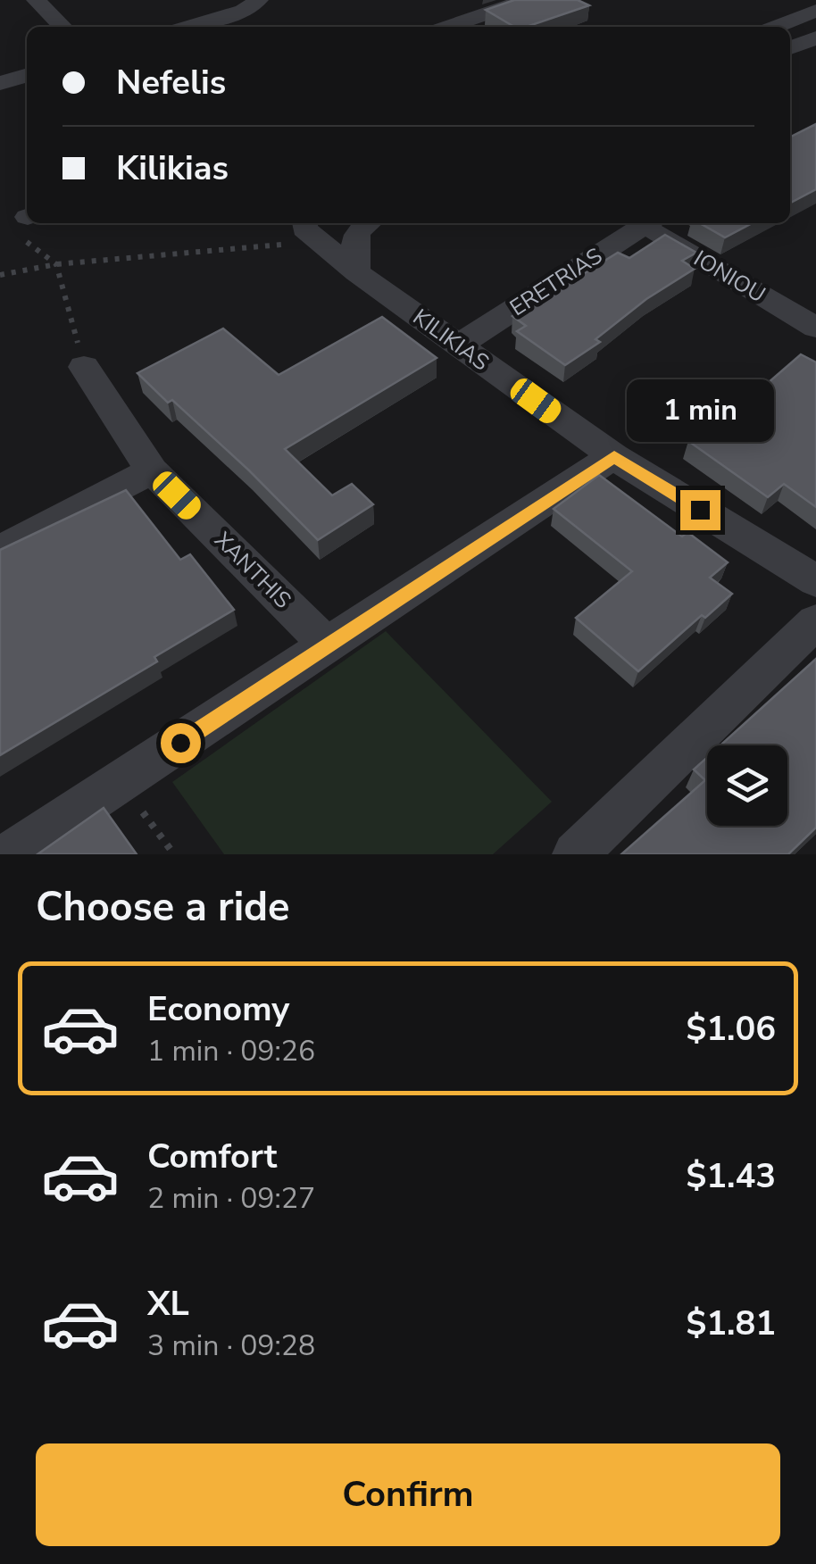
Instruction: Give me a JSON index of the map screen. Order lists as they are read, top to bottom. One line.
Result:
{"streets":{"street":["IONIOU","ERETRIAS","KILIKIAS","XANTHIS"]},"crossings":[["ERETRIAS","KILIKIAS"]],"page":{"banner":["Nefelis","Kilikias"],"bubble":"1 min","heading":"Choose a ride","list":[{"name":"Economy","note":"1 min · 09:26","value":"$1.06"},{"name":"Comfort","note":"2 min · 09:27","value":"$1.43"},{"name":"XL","note":"3 min · 09:28","value":"$1.81"}],"buttons":"Confirm"}}
